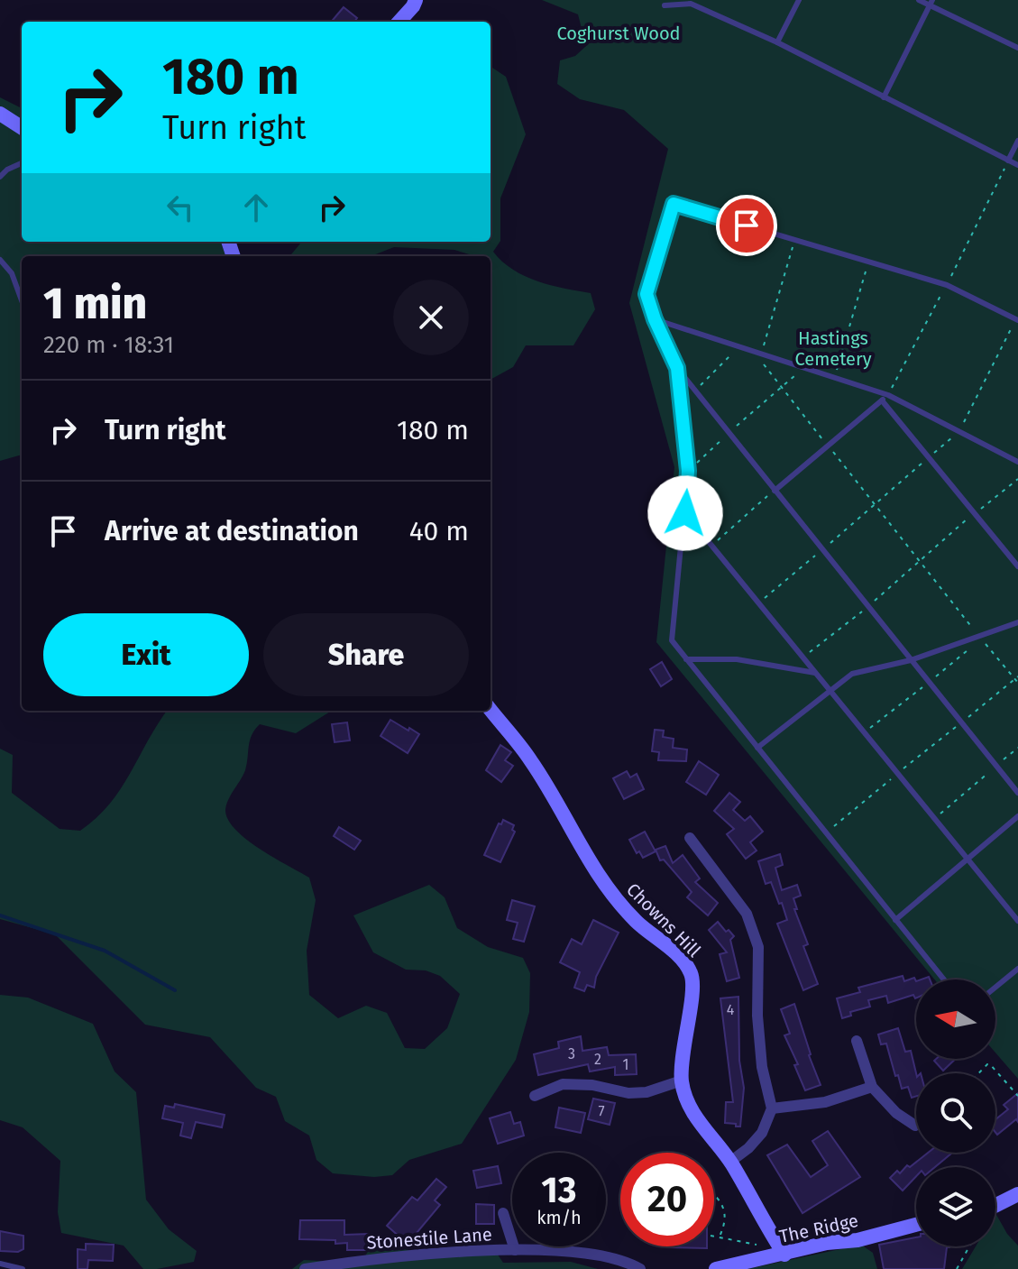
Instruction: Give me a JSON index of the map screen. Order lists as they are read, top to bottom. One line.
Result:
{"streets":{"street":["Chowns Hill","The Ridge","Stonestile Lane"]},"crossings":[["Chowns Hill","The Ridge"]],"parks":["Coghurst Wood","Hastings Cemetery"],"house_numbers":["4","3","2","1","7"],"north":"left","page":{"turn":["180 m","Turn right"],"heading":["1 min","220 m · 18:31"],"list":[{"name":"Turn right","value":"180 m"},{"name":"Arrive at destination","value":"40 m"}],"buttons":["Exit","Share"],"speed":"13 km/h","limit":"20"}}
